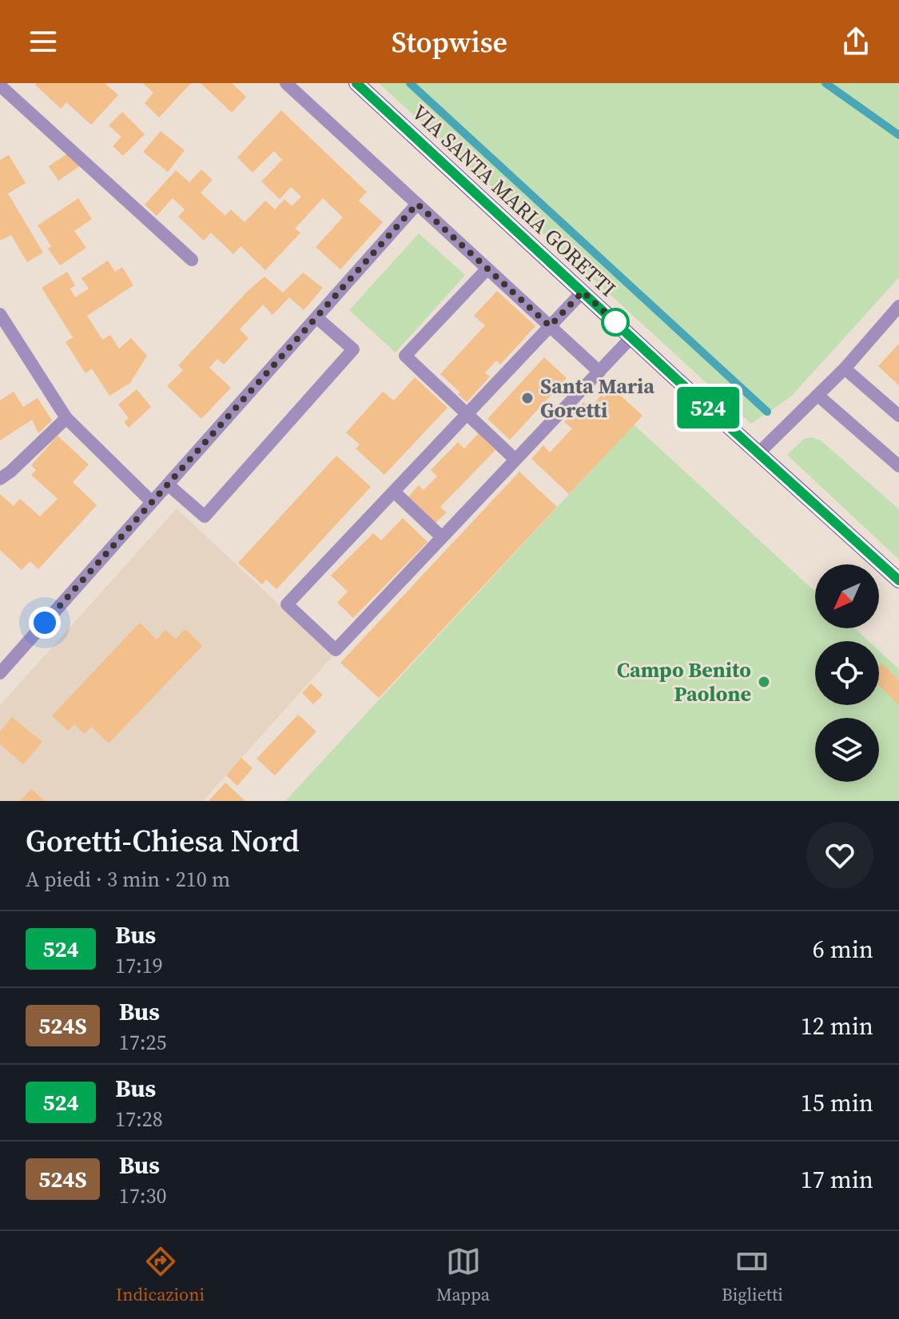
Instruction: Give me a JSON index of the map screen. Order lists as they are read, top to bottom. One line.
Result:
{"streets":{"main road":["VIA SANTA MARIA GORETTI"]},"places":["Santa Maria Goretti","Campo Benito Paolone"],"lines":["bus line 524"],"north":"bottom left","page":{"header":"Stopwise","on_map":"524","heading":["Goretti-Chiesa Nord","A piedi · 3 min · 210 m"],"list":[{"mark":"524","name":"Bus","note":"17:19","value":"6 min"},{"mark":"524S","name":"Bus","note":"17:25","value":"12 min"},{"mark":"524","name":"Bus","note":"17:28","value":"15 min"},{"mark":"524S","name":"Bus","note":"17:30","value":"17 min"}],"tabs":["Indicazioni","Mappa","Biglietti"]}}
